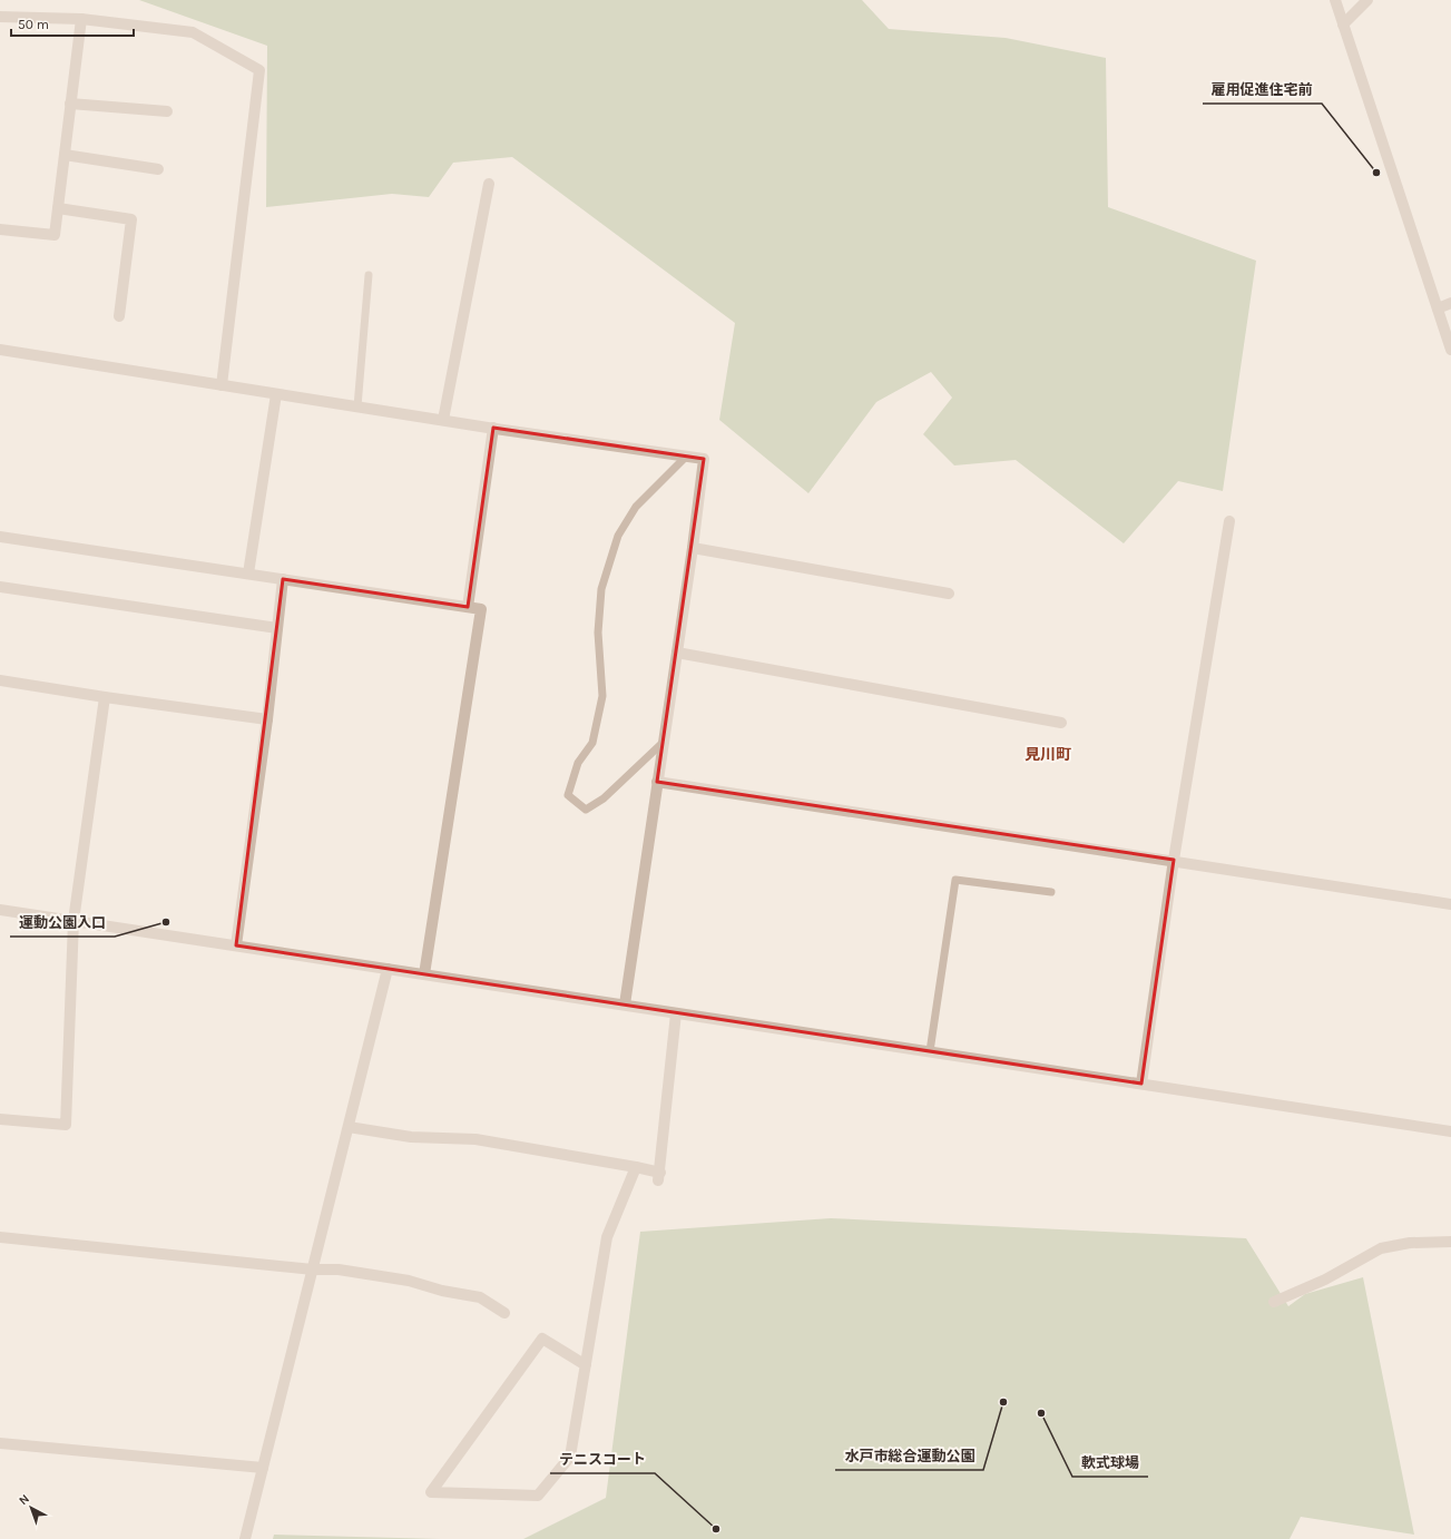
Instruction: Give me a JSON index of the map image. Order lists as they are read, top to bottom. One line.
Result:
{"districts":["見川町"],"places":["雇用促進住宅前","運動公園入口","水戸市総合運動公園","軟式球場","テニスコート"],"scale_bar":"50 m","north":"top left"}
